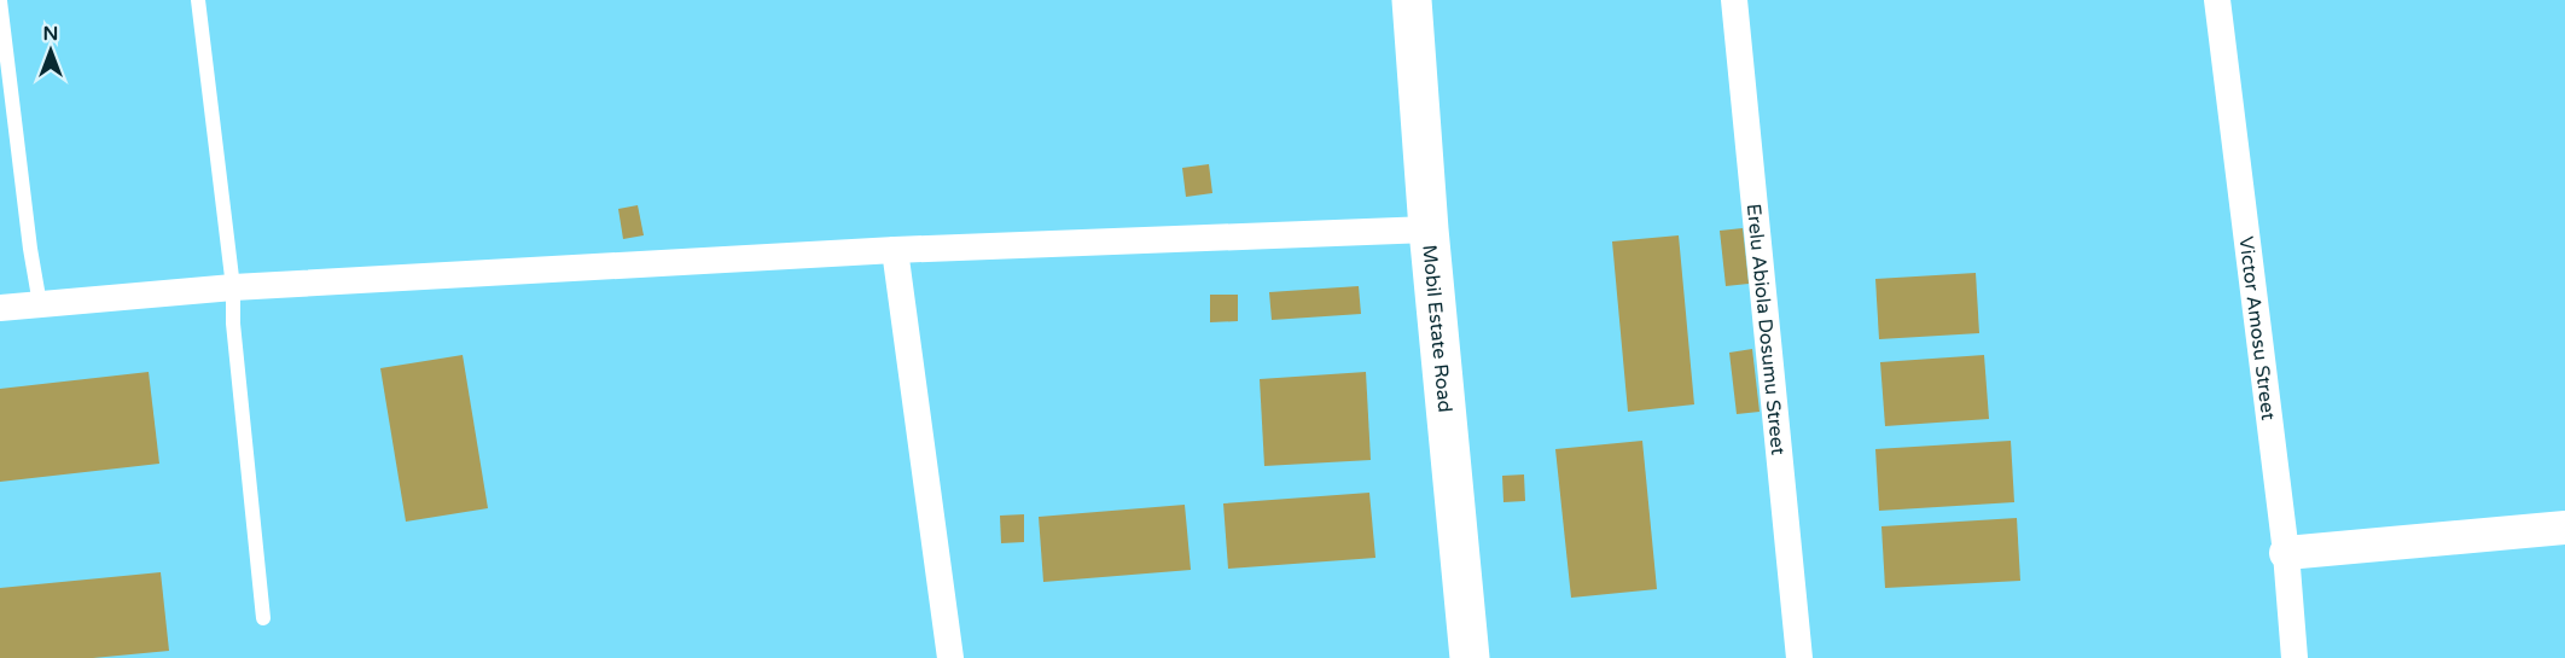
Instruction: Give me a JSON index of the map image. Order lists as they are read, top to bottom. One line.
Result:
{"streets":{"main road":["Mobil Estate Road"],"street":["Erelu Abiola Dosumu Street","Victor Amosu Street"]},"north":"top"}
